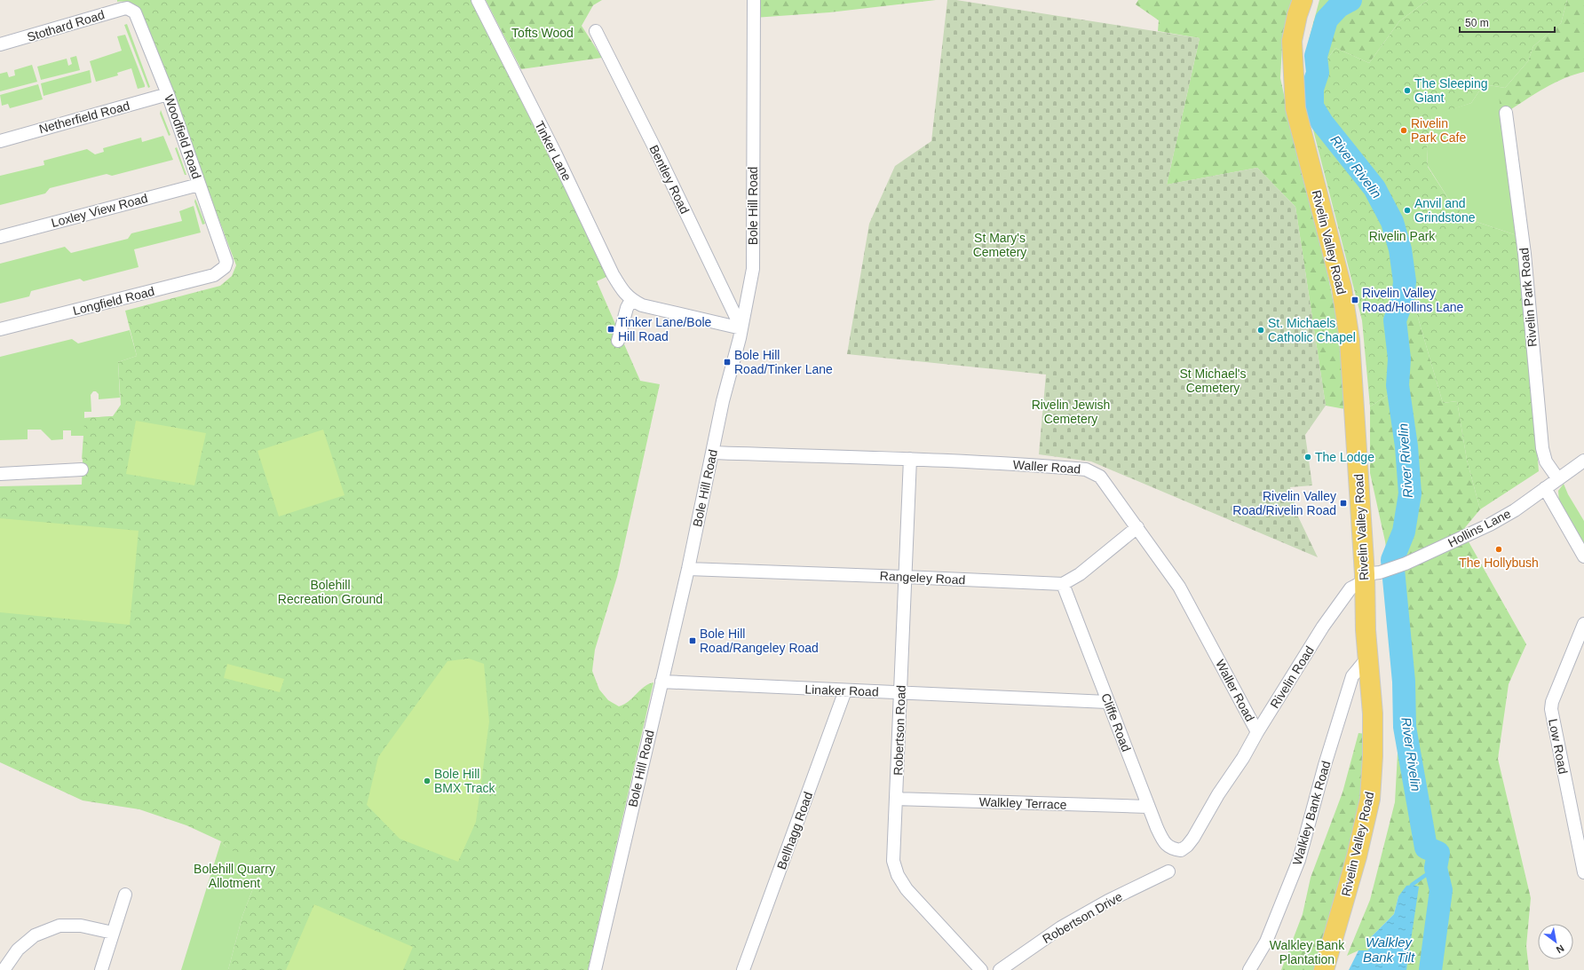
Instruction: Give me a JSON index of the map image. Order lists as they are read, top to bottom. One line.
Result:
{"streets":{"main road":["Rivelin Valley Road"],"street":["Stothard Road","Netherfield Road","Woodfield Road","Tinker Lane","Bentley Road","Bole Hill Road","Loxley View Road","Rivelin Park Road","Longfield Road","Waller Road","Hollins Lane","Rangeley Road","Rivelin Road","Linaker Road","Cliffe Road","Robertson Road","Low Road","Walkley Terrace","Walkley Bank Road","Bellhagg Road","Robertson Drive"]},"crossings":[["Stothard Road","Woodfield Road"],["Netherfield Road","Woodfield Road"],["Woodfield Road","Loxley View Road"],["Woodfield Road","Longfield Road"],["Tinker Lane","Bentley Road"],["Tinker Lane","Bole Hill Road"],["Bentley Road","Bole Hill Road"],["Bole Hill Road","Waller Road"],["Bole Hill Road","Rangeley Road"],["Bole Hill Road","Linaker Road"],["Rivelin Valley Road","Hollins Lane"],["Rivelin Valley Road","Rivelin Road"],["Rivelin Valley Road","Walkley Bank Road"],["Rivelin Park Road","Hollins Lane"],["Waller Road","Rivelin Road"],["Waller Road","Robertson Road"],["Hollins Lane","Rivelin Road"],["Rangeley Road","Cliffe Road"],["Rangeley Road","Robertson Road"],["Rivelin Road","Cliffe Road"],["Linaker Road","Cliffe Road"],["Linaker Road","Robertson Road"],["Linaker Road","Bellhagg Road"],["Cliffe Road","Walkley Terrace"],["Robertson Road","Walkley Terrace"]],"water":["River Rivelin","Walkley Bank Tilt"],"parks":["Tofts Wood","Rivelin Park","St Mary's Cemetery","St Michael's Cemetery","Rivelin Jewish Cemetery","Bolehill Recreation Ground","Bolehill Quarry Allotment","Walkley Bank Plantation"],"places":{"other":["The Sleeping Giant","Rivelin Park Cafe","Anvil and Grindstone","St. Michaels Catholic Chapel","The Lodge","The Hollybush","Bole Hill BMX Track"],"transit":["Rivelin Valley Road/Hollins Lane","Tinker Lane/Bole Hill Road","Bole Hill Road/Tinker Lane","Rivelin Valley Road/Rivelin Road","Bole Hill Road/Rangeley Road"]},"scale_bar":"50 m","north":"bottom right"}
